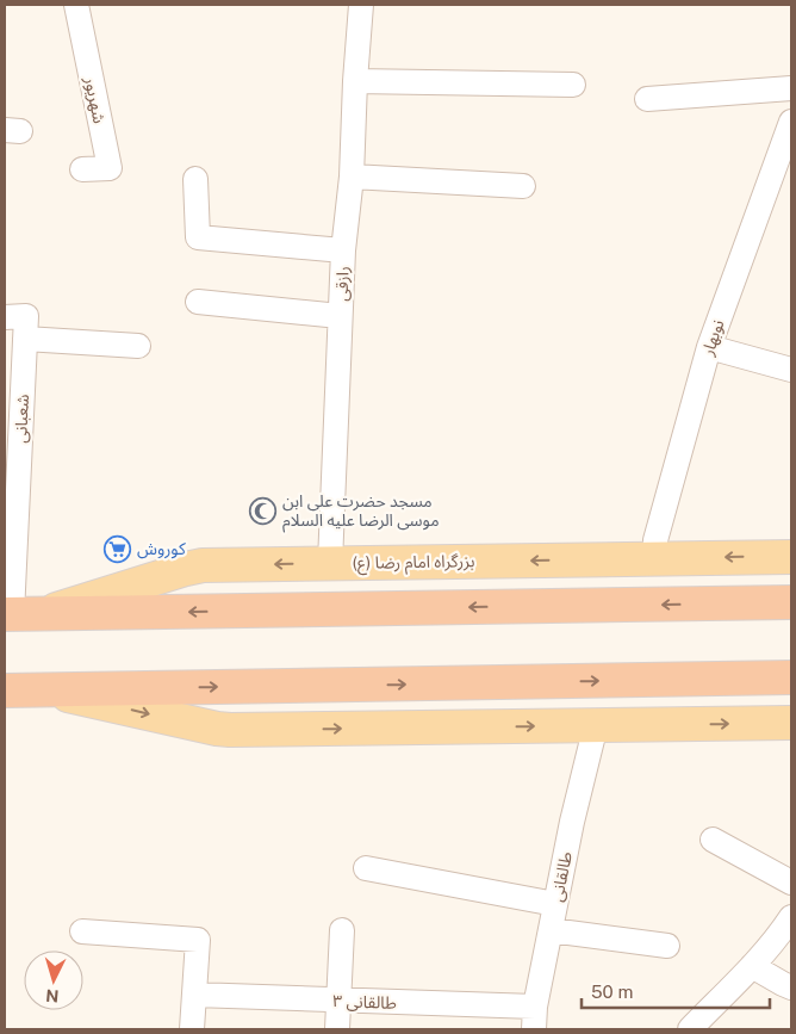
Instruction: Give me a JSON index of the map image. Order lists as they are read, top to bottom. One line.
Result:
{"streets":{"main road":["بزرگراه امام رضا (ع)"],"street":["شهریور","رازقی","نوبهار","شعبانی","طالقانی","طالقانی ۳"]},"crossings":[["رازقی","بزرگراه امام رضا (ع)"],["نوبهار","بزرگراه امام رضا (ع)"],["شعبانی","بزرگراه امام رضا (ع)"],["طالقانی","طالقانی ۳"]],"places":{"mosque":["مسجد حضرت علی ابن موسی الرضا علیه السلام"],"supermarket":["کوروش"]},"scale_bar":"50 m","north":"bottom"}
